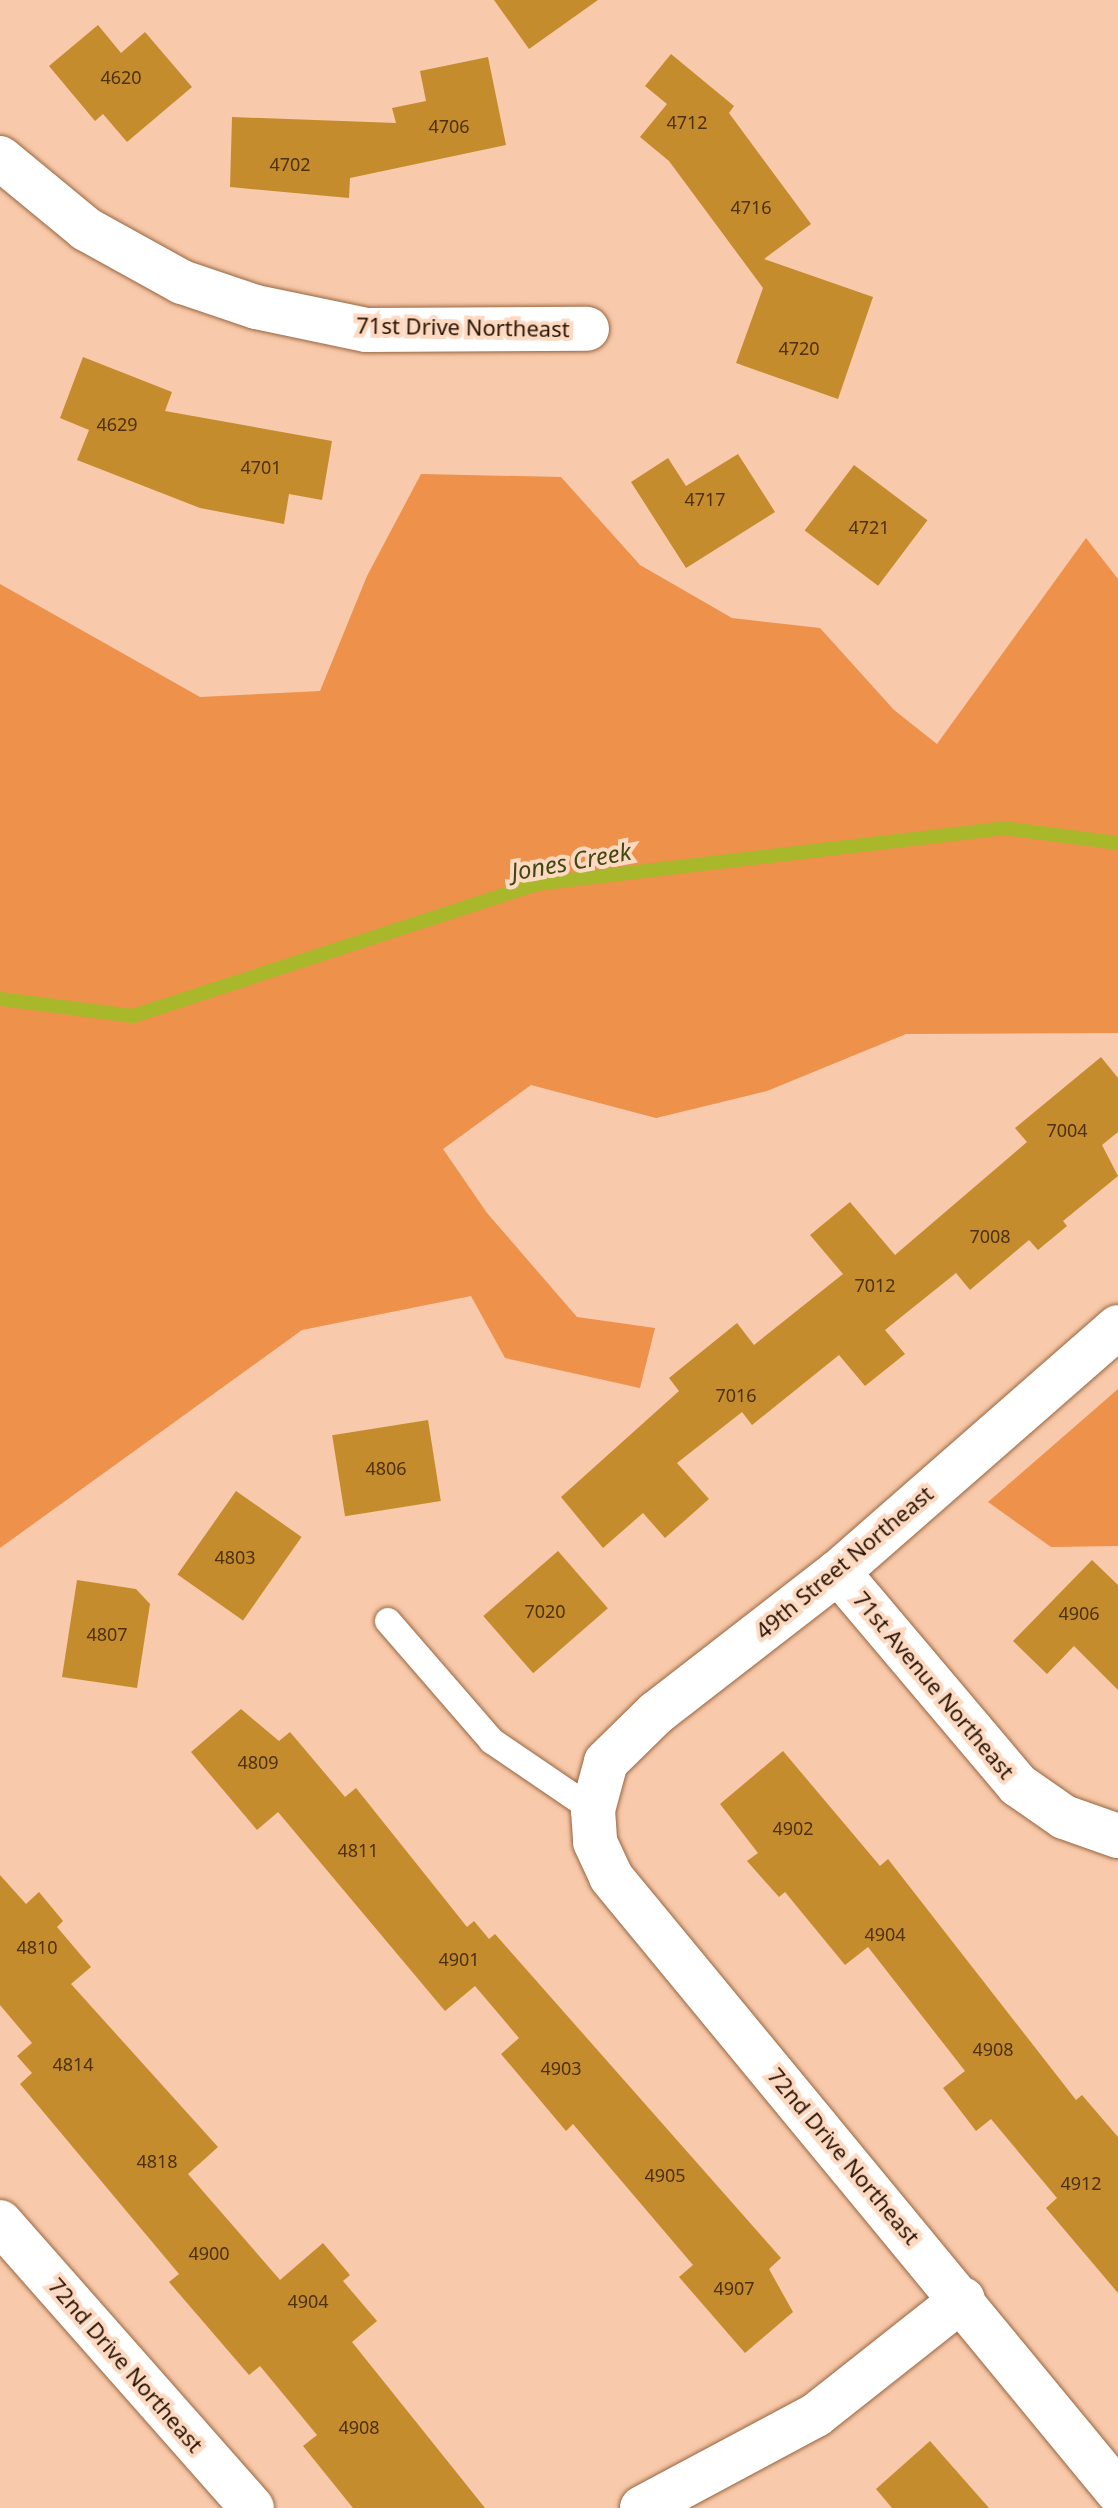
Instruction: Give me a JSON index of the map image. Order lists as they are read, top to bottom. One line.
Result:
{"streets":{"street":["71st Drive Northeast","49th Street Northeast","71st Avenue Northeast","72nd Drive Northeast"]},"crossings":[["49th Street Northeast","71st Avenue Northeast"],["49th Street Northeast","72nd Drive Northeast"]],"water":["Jones Creek"],"house_numbers":["4620","4712","4706","4702","4716","4720","4629","4701","4717","4721","7004","7008","7012","7016","4806","4803","7020","4906","4807","4809","4902","4811","4904","4810","4901","4908","4814","4903","4818","4905","4912","4900","4907","4904","4908"]}
